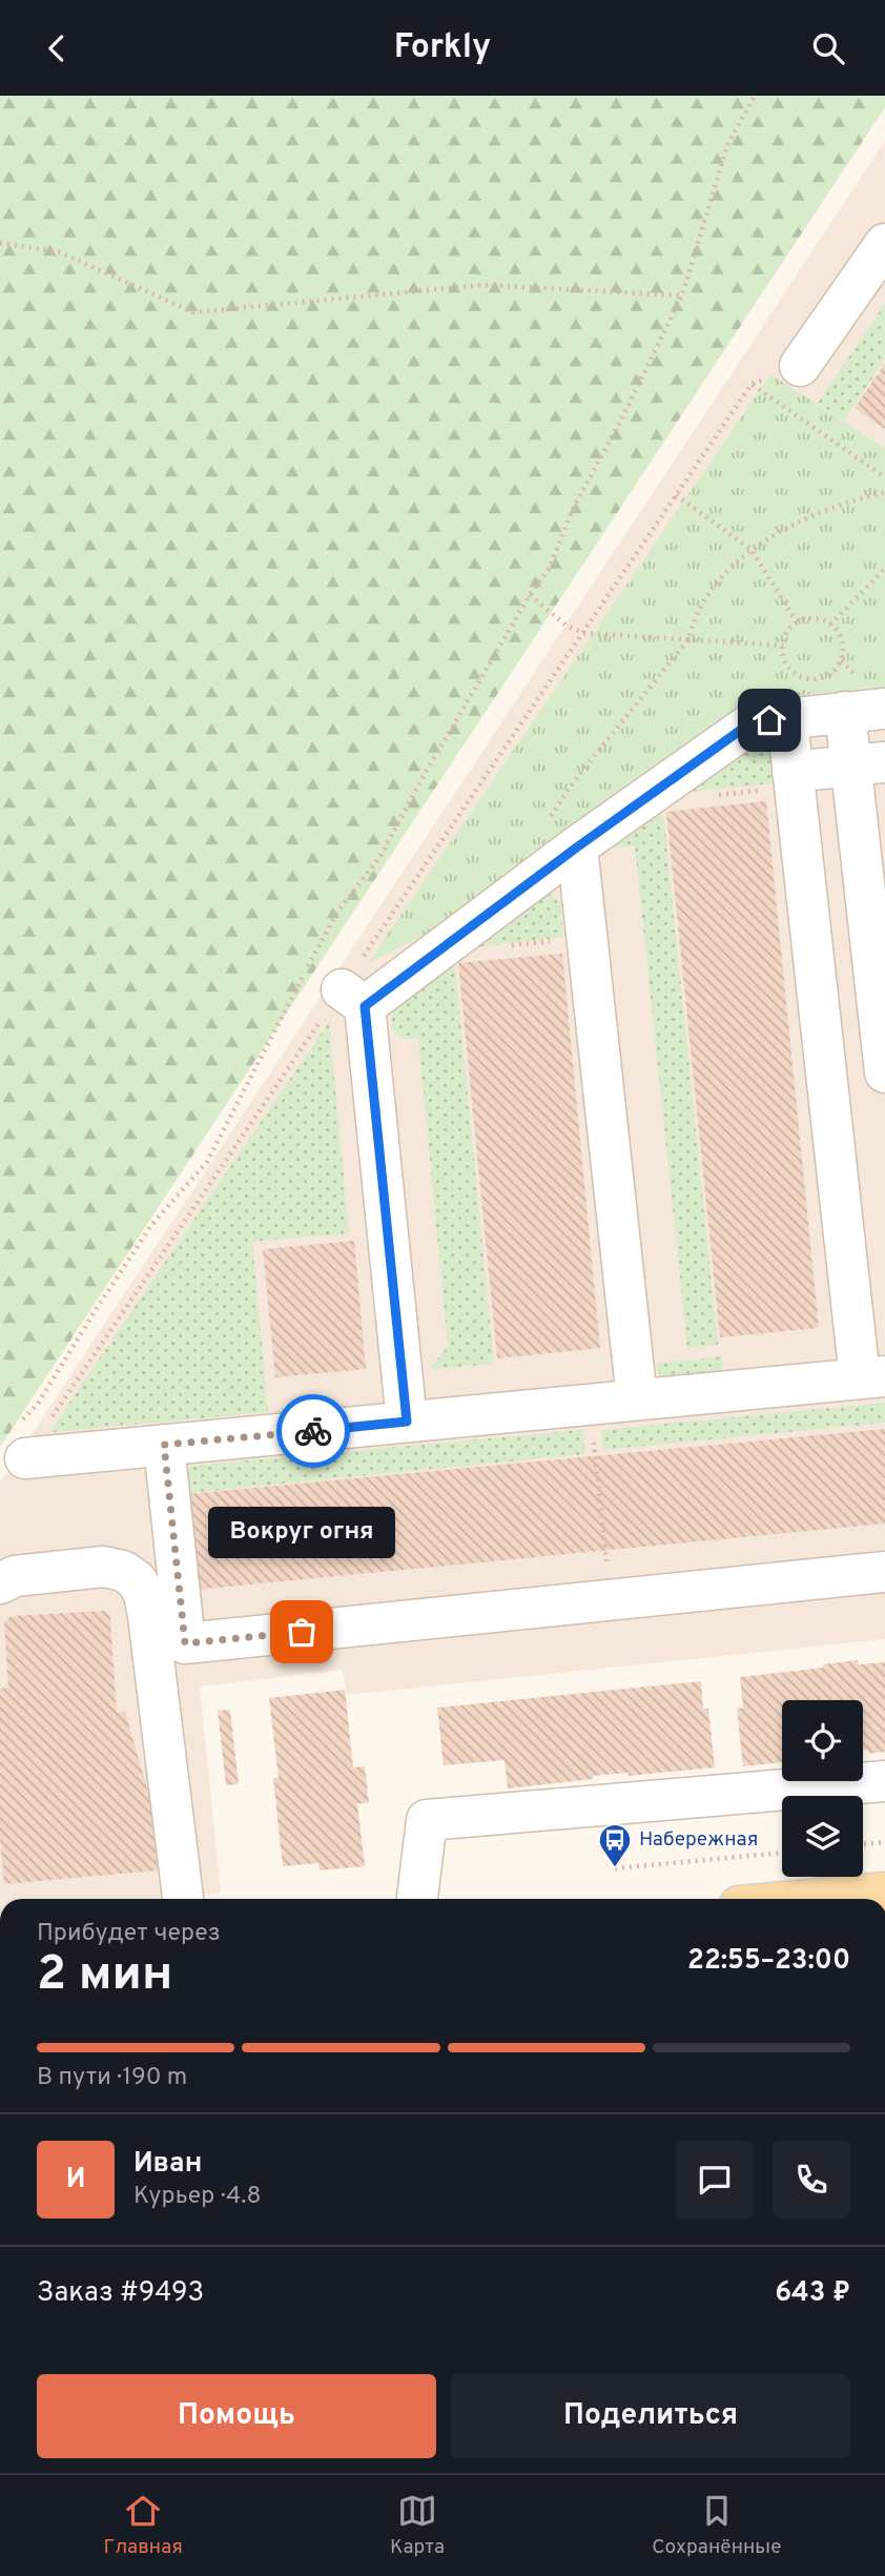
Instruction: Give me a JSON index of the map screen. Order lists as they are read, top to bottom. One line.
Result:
{"places":{"other":["Вокруг огня"],"bus stop":["Набережная"]},"page":{"header":"Forkly","bubble":"Вокруг огня","heading":["2 мин","Прибудет через","22:55–23:00"],"panel":["Иван","Курьер · 4.8","Заказ #9493","643 ₽"],"bar":"В пути · 190 m","round":"И","buttons":["Помощь","Поделиться"],"tabs":["Главная","Карта","Сохранённые"]}}
